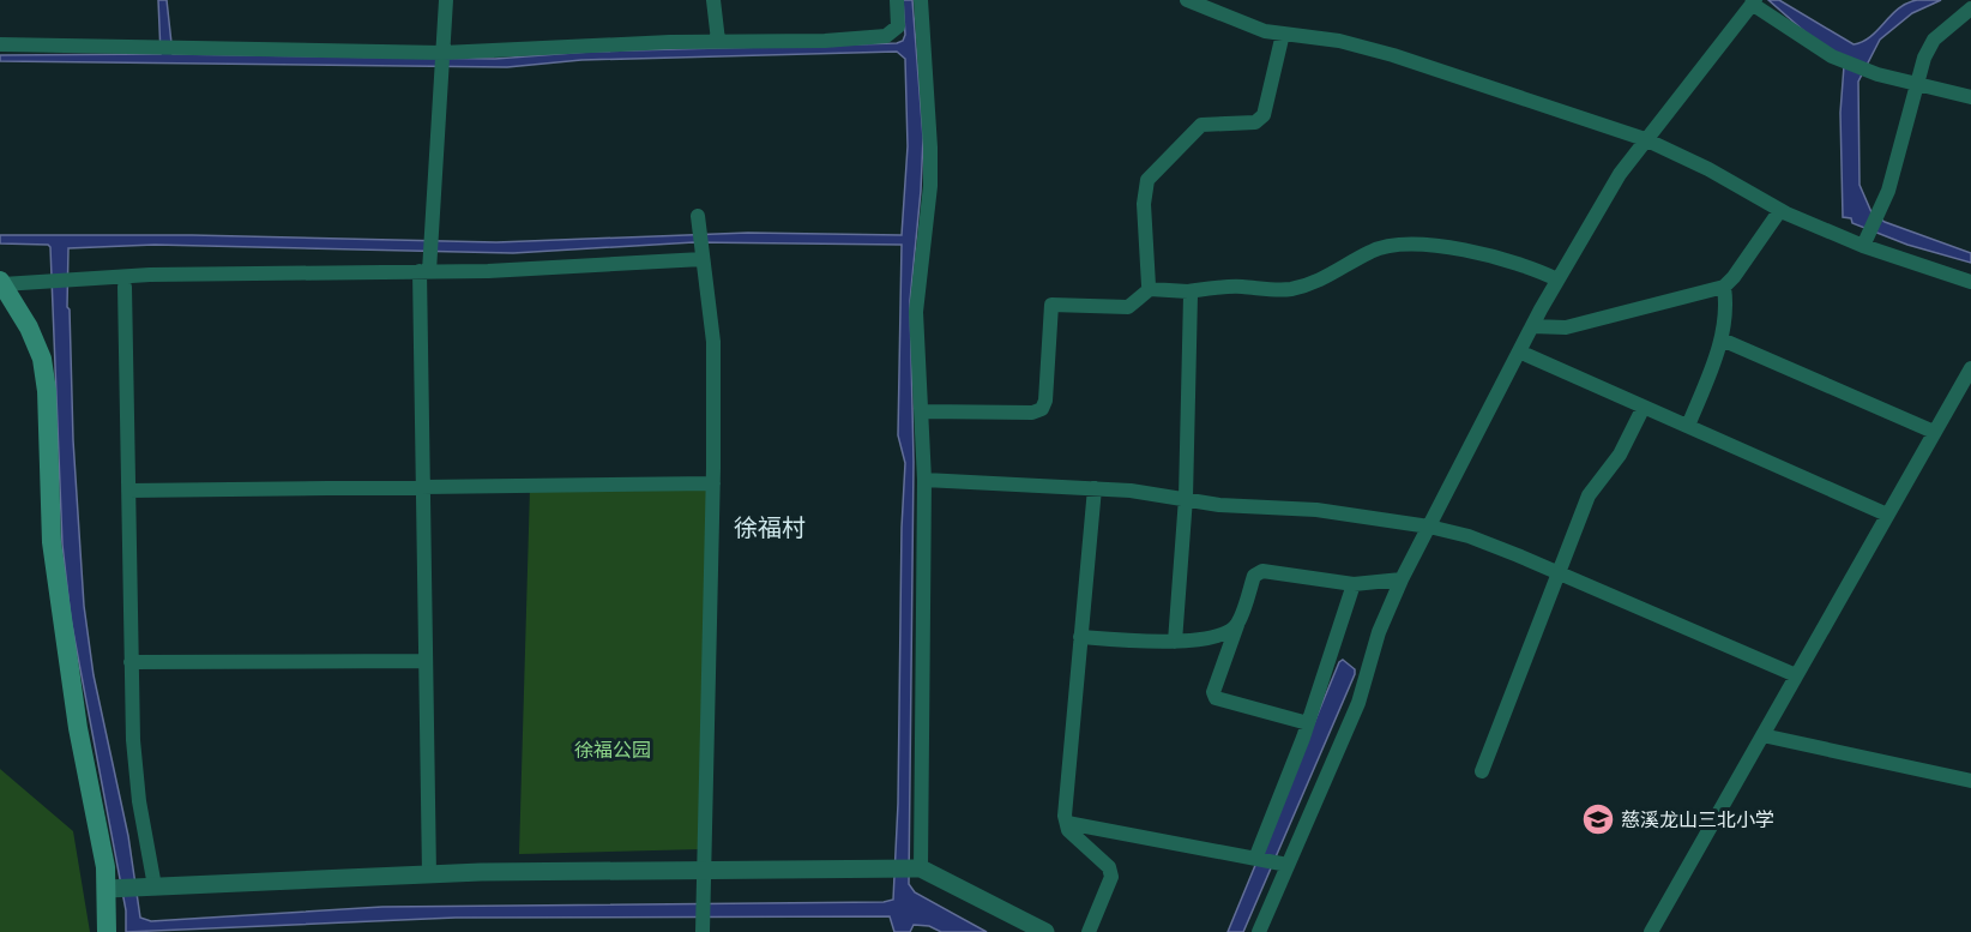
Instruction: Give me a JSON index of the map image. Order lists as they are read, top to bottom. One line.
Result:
{"districts":["徐福村"],"parks":["徐福公园"],"places":{"school or university":["慈溪龙山三北小学"]}}
